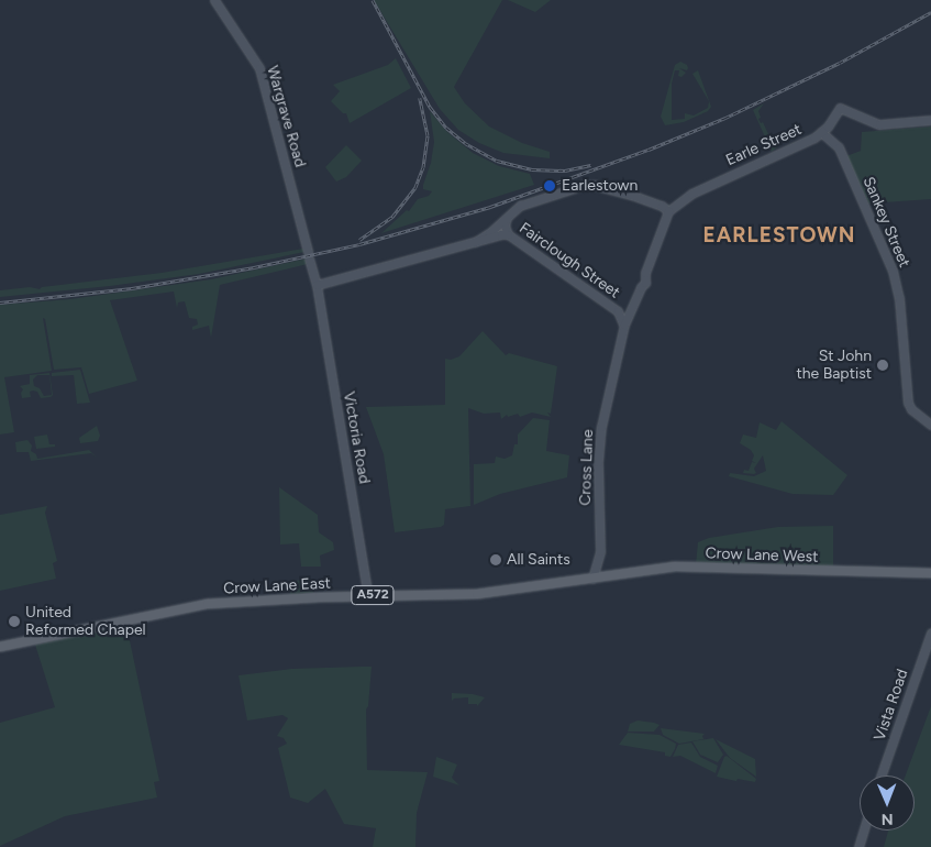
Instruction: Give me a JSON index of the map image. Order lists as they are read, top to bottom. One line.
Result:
{"streets":{"main road":["Crow Lane West","Crow Lane East","A572"],"street":["Wargrave Road","Earle Street","Sankey Street","Fairclough Street","Victoria Road","Cross Lane","Vista Road"]},"crossings":[["Wargrave Road","Victoria Road"],["Earle Street","Sankey Street"],["Earle Street","Cross Lane"],["Fairclough Street","Cross Lane"],["Victoria Road","Crow Lane East"],["Cross Lane","Crow Lane West"],["Cross Lane","Crow Lane East"],["Crow Lane West","Crow Lane East"]],"districts":["EARLESTOWN"],"places":["Earlestown","St John the Baptist","All Saints","United Reformed Chapel"],"north":"bottom"}
